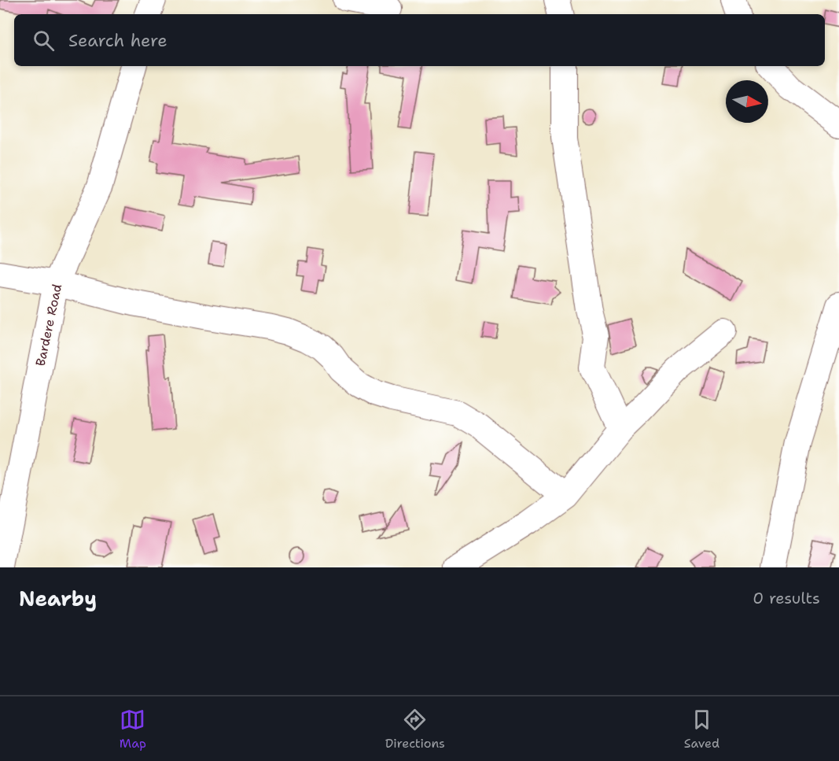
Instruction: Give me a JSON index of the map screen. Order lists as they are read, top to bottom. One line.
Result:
{"streets":{"street":["Bardere Road"]},"north":"right","page":{"search":"Search here","heading":["Nearby","0 results"],"nav":["Map","Directions","Saved"]}}
